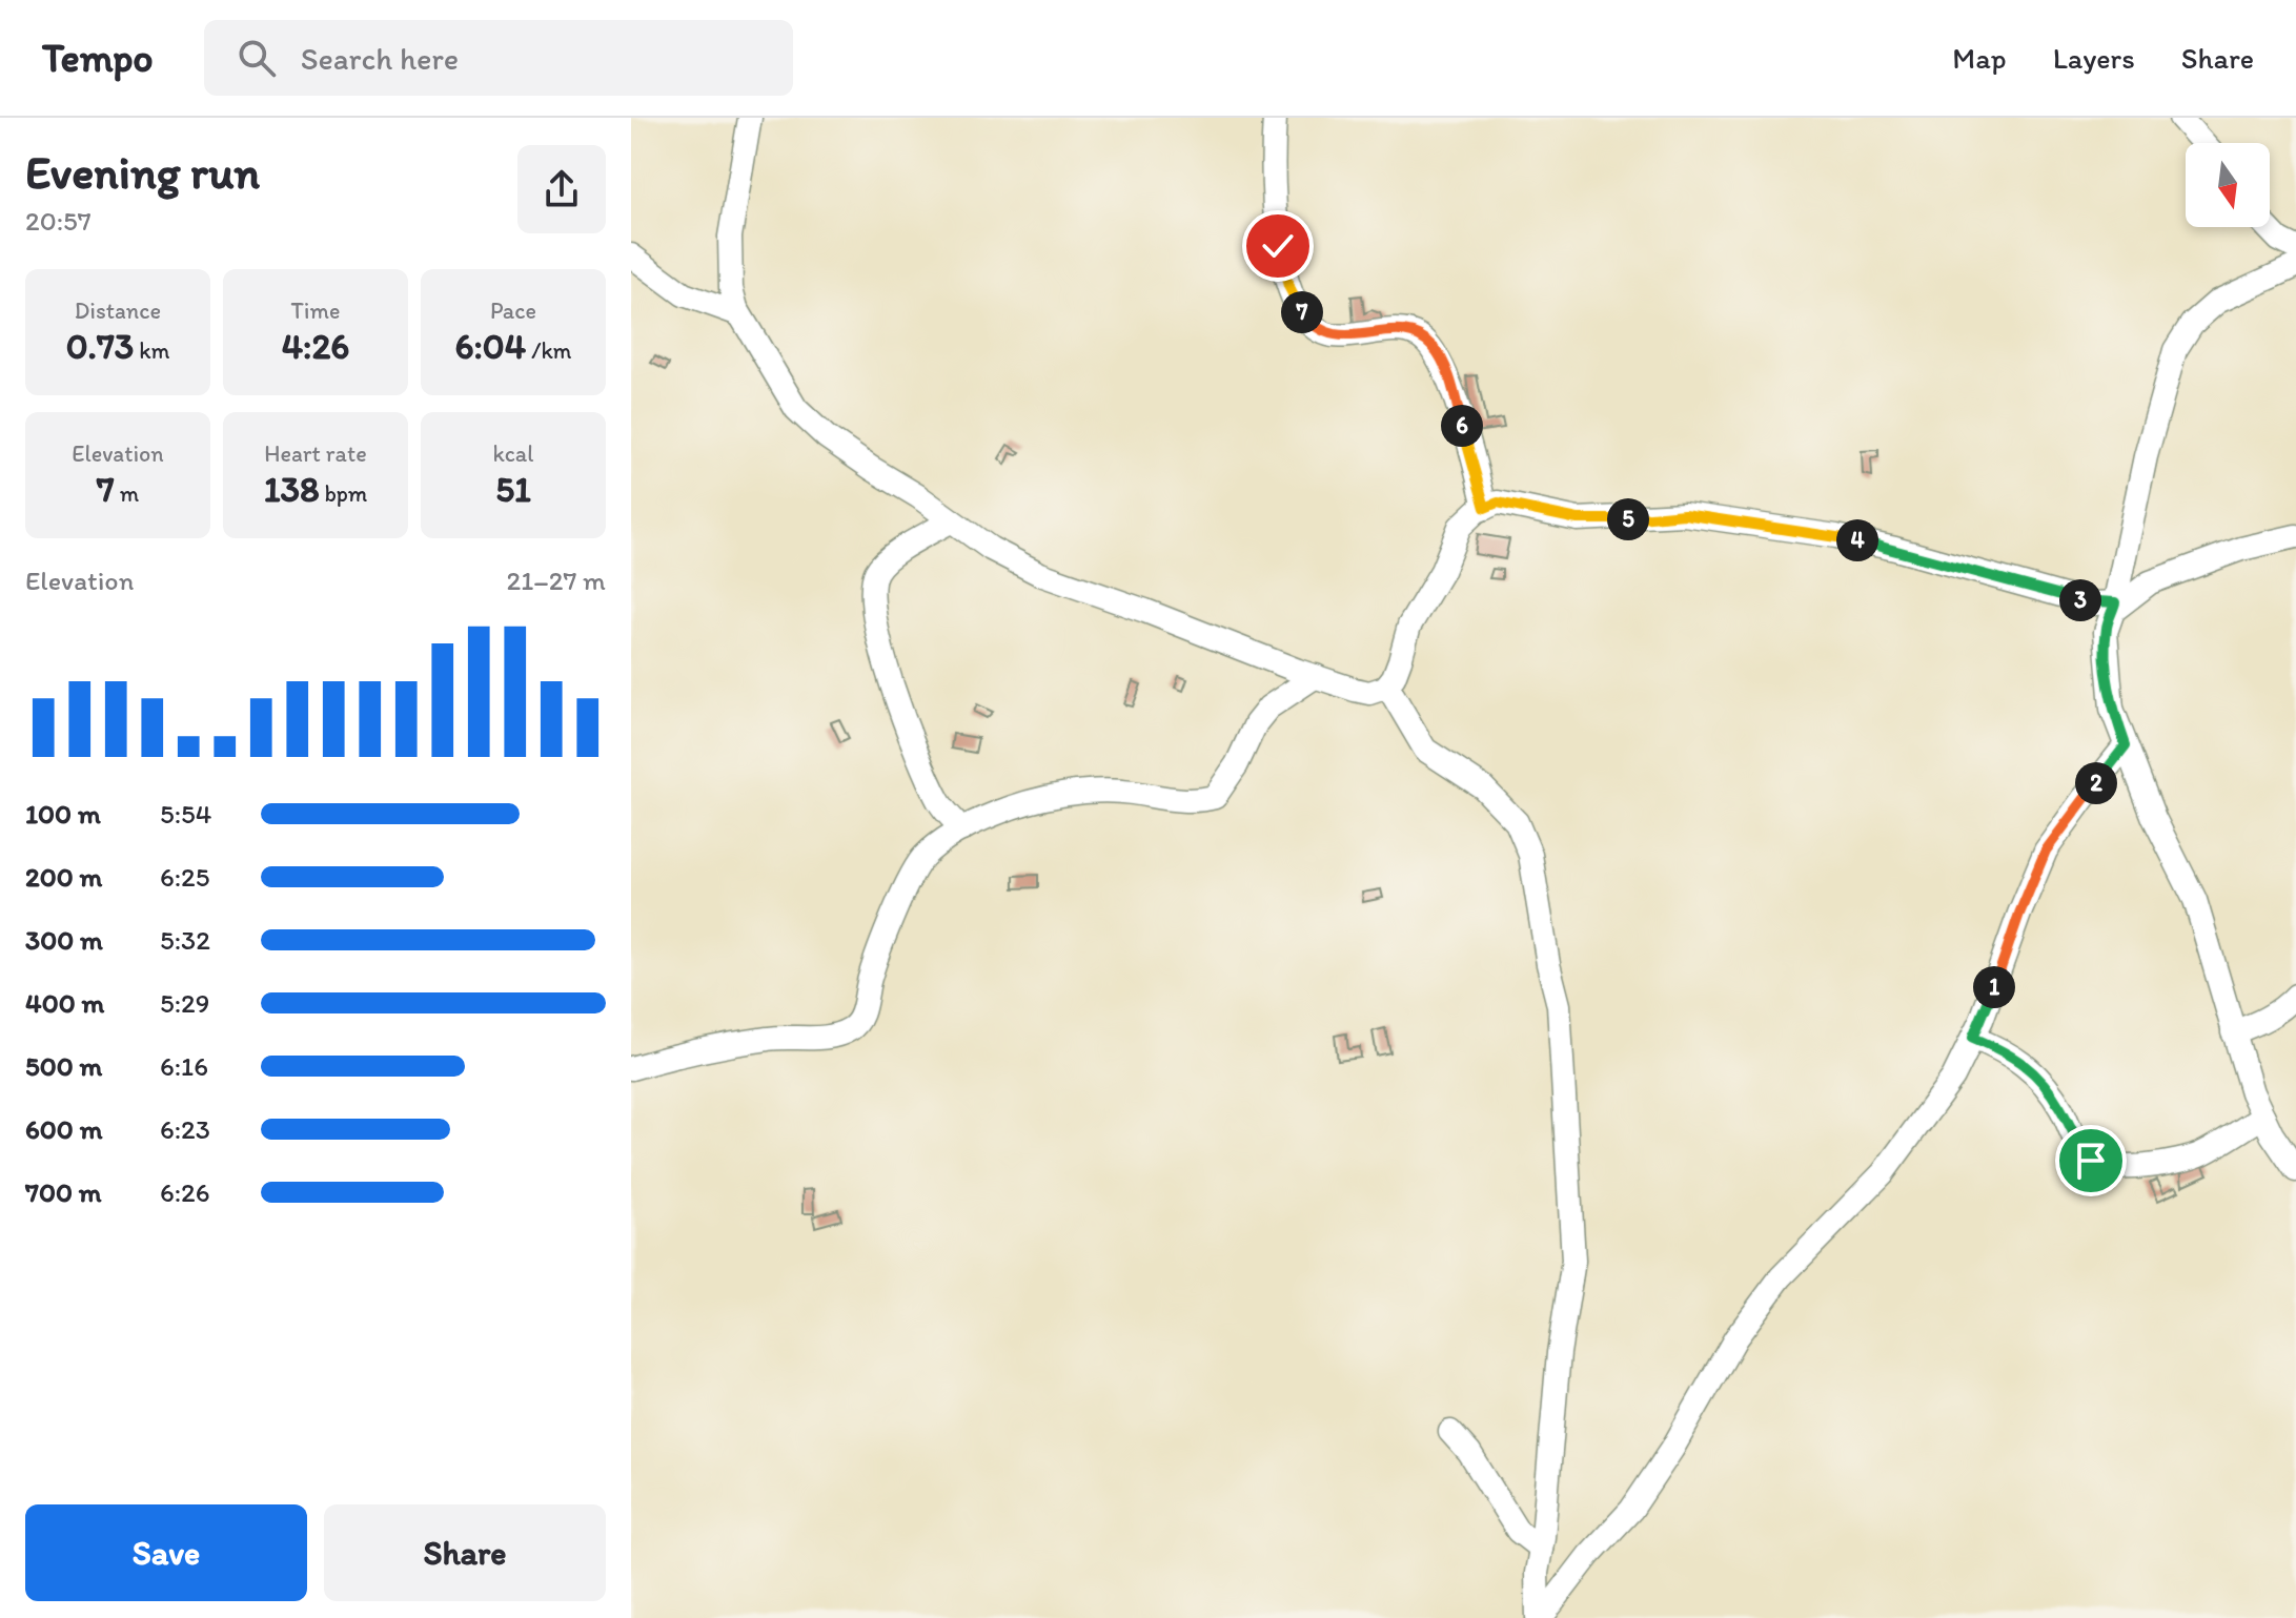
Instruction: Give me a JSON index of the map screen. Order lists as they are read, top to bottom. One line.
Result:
{"north":"bottom","page":{"header":"Tempo","search":"Search here","nav":["Map","Layers","Share"],"heading":["Evening run","20:57"],"stats":[["Distance","0.73 km"],["Time","4:26"],["Pace","6:04 /km"],["Elevation","7 m"],["Heart rate","138 bpm"],["kcal","51"]],"pins":["7","6","5","4","3","2","1"],"chart":["Elevation","21–27 m"],"list":[{"name":"100 m","note":"5:54"},{"name":"200 m","note":"6:25"},{"name":"300 m","note":"5:32"},{"name":"400 m","note":"5:29"},{"name":"500 m","note":"6:16"},{"name":"600 m","note":"6:23"},{"name":"700 m","note":"6:26"}],"buttons":["Save","Share"]}}
